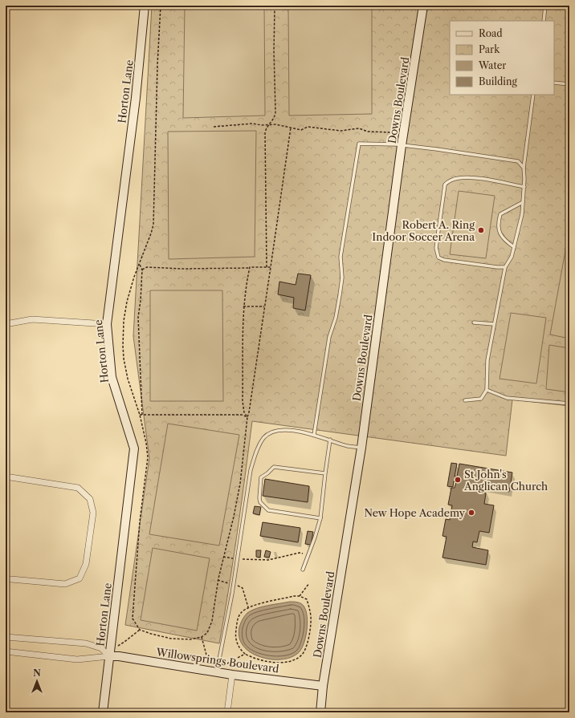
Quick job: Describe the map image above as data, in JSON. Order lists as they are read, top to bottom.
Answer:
{
  "streets": {
    "street": ["Horton Lane", "Downs Boulevard", "Willowsprings Boulevard"]
  },
  "crossings": [
    ["Horton Lane", "Willowsprings Boulevard"],
    ["Downs Boulevard", "Willowsprings Boulevard"]
  ],
  "places": ["Robert A. Ring Indoor Soccer Arena", "St John's Anglican Church", "New Hope Academy"],
  "legend": [
    "Road",
    "Park",
    "Water",
    "Building"
  ],
  "north": "top"
}
